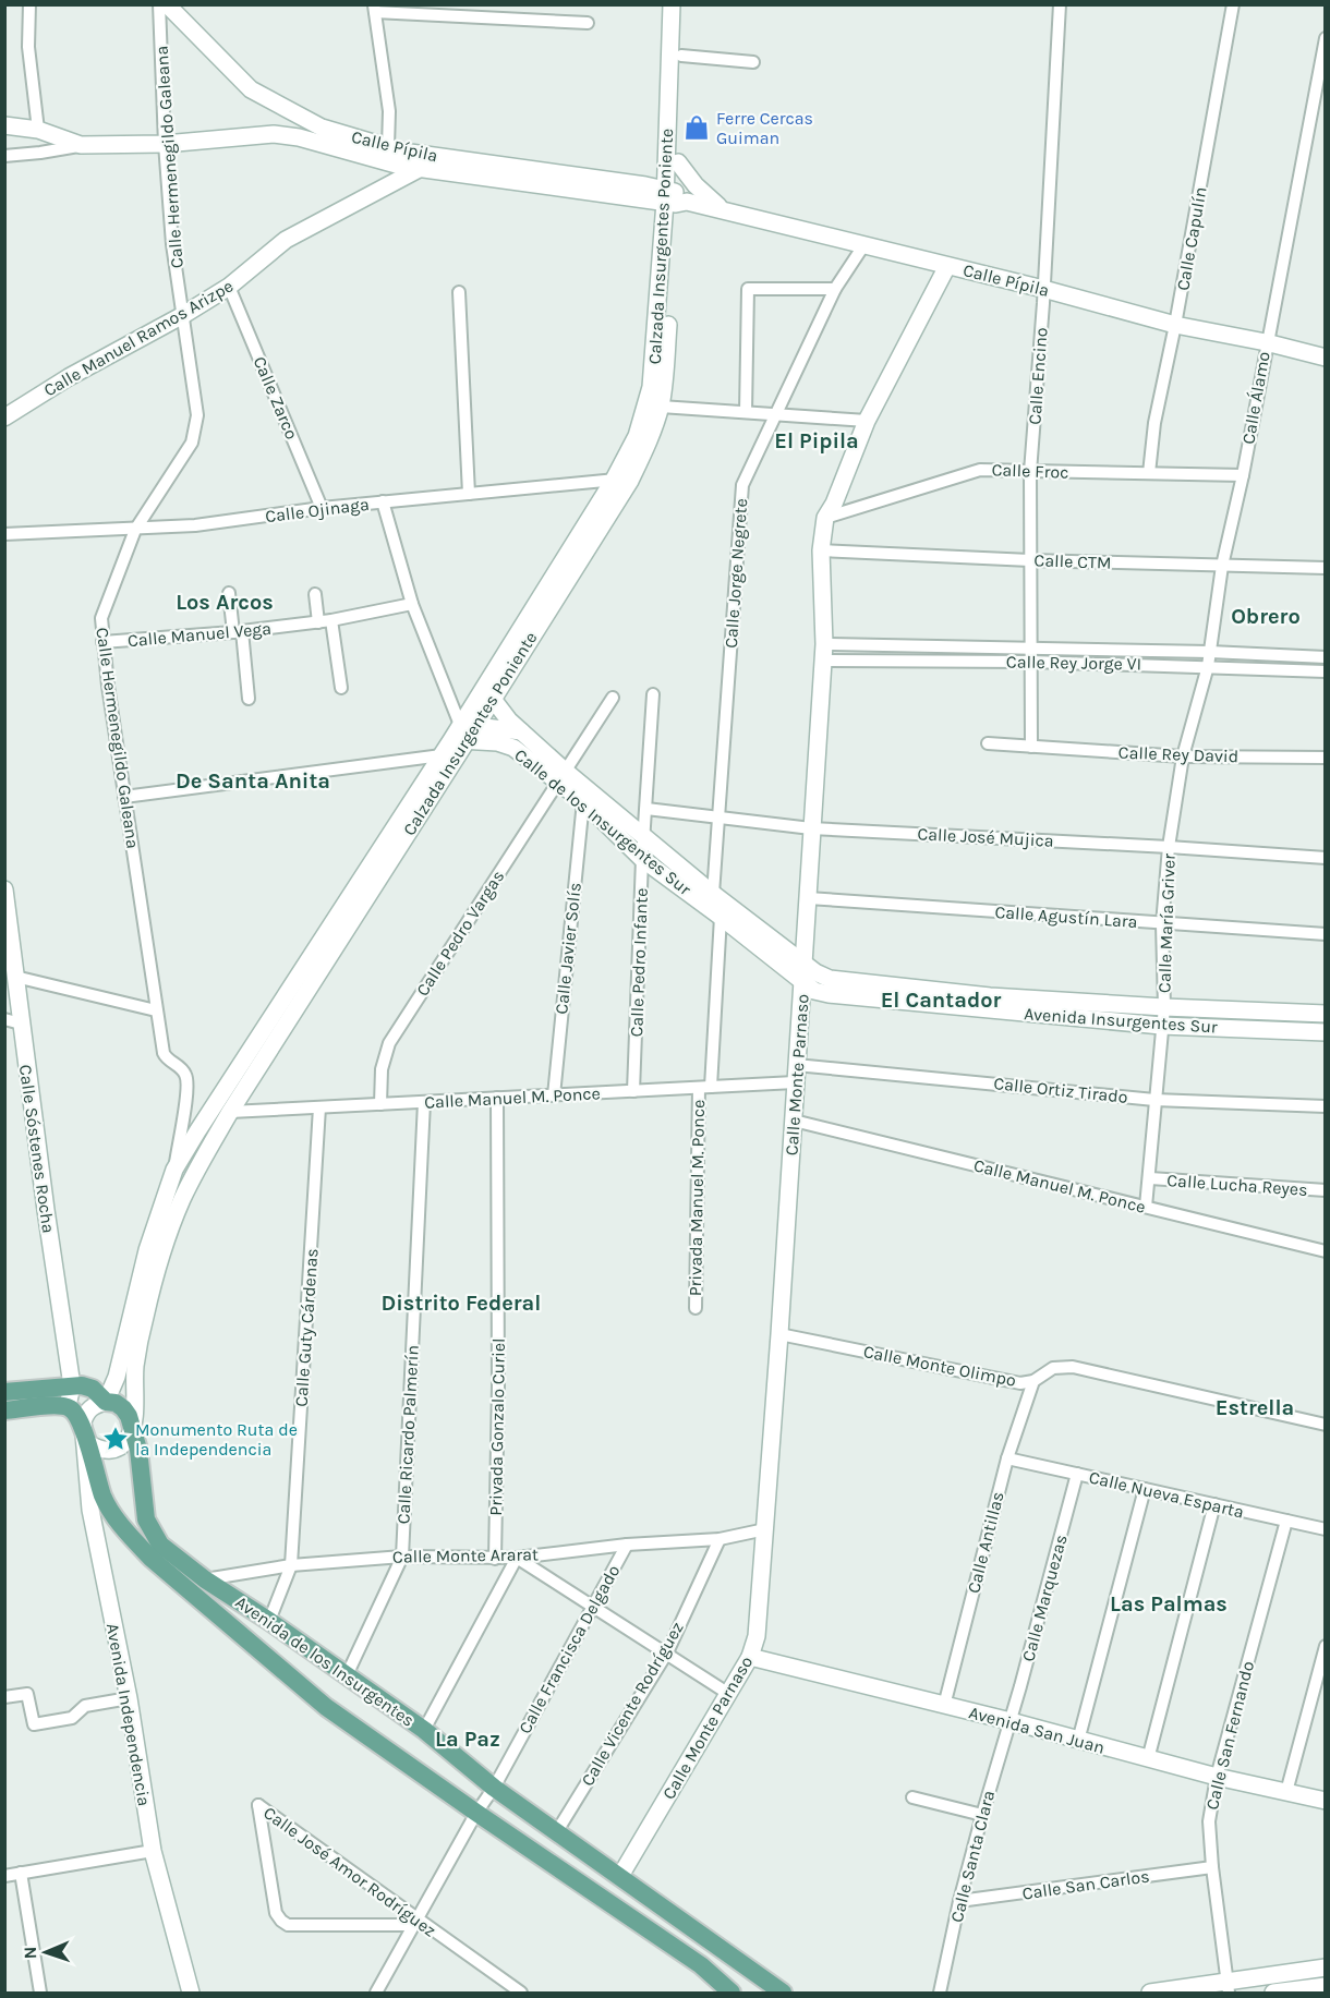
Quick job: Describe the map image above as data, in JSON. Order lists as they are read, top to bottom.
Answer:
{
  "streets": {
    "main road": ["Avenida de los Insurgentes"],
    "street": [
      "Calle Pípila",
      "Calle Hermenegildo Galeana",
      "Calle Capulín",
      "Calzada Insurgentes Poniente",
      "Calle Manuel Ramos Arizpe",
      "Calle Encino",
      "Calle Zarco",
      "Calle Álamo",
      "Calle Froc",
      "Calle Ojinaga",
      "Calle CTM",
      "Calle Jorge Negrete",
      "Calle Manuel Vega",
      "Calle Rey Jorge VI",
      "Calle Rey David",
      "Calle de los Insurgentes Sur",
      "Calle José Mujica",
      "Calle Agustín Lara",
      "Calle María Griver",
      "Calle Pedro Vargas",
      "Calle Javier Solís",
      "Calle Pedro Infante",
      "Avenida Insurgentes Sur",
      "Calle Monte Parnaso",
      "Calle Ortiz Tirado",
      "Calle Manuel M. Ponce",
      "Calle Sóstenes Rocha",
      "Calle Lucha Reyes",
      "Privada Manuel M. Ponce",
      "Calle Guty Cárdenas",
      "Calle Monte Olimpo",
      "Privada Gonzalo Curiel",
      "Calle Ricardo Palmerín",
      "Calle Nueva Esparta",
      "Calle Antillas",
      "Calle Monte Ararat",
      "Calle Marquezas",
      "Calle Francisca Delgado",
      "Calle Vicente Rodríguez",
      "Avenida Independencia",
      "Avenida San Juan",
      "Calle San Fernando",
      "Calle Santa Clara",
      "Calle José Amor Rodríguez",
      "Calle San Carlos"
    ]
  },
  "crossings": [
    ["Calle Pípila", "Calle Hermenegildo Galeana"],
    ["Calle Pípila", "Calle Capulín"],
    ["Calle Pípila", "Calzada Insurgentes Poniente"],
    ["Calle Pípila", "Calle Manuel Ramos Arizpe"],
    ["Calle Pípila", "Calle Encino"],
    ["Calle Pípila", "Calle Álamo"],
    ["Calle Pípila", "Calle Jorge Negrete"],
    ["Calle Pípila", "Calle Monte Parnaso"],
    ["Calle Hermenegildo Galeana", "Calzada Insurgentes Poniente"],
    ["Calle Hermenegildo Galeana", "Calle Manuel Ramos Arizpe"],
    ["Calle Hermenegildo Galeana", "Calle Ojinaga"],
    ["Calle Hermenegildo Galeana", "Calle Manuel Vega"],
    ["Calle Capulín", "Calle Froc"],
    ["Calzada Insurgentes Poniente", "Calle Ojinaga"],
    ["Calzada Insurgentes Poniente", "Calle de los Insurgentes Sur"],
    ["Calzada Insurgentes Poniente", "Calle Manuel M. Ponce"],
    ["Calzada Insurgentes Poniente", "Avenida de los Insurgentes"],
    ["Calzada Insurgentes Poniente", "Avenida Independencia"],
    ["Calle Manuel Ramos Arizpe", "Calle Zarco"],
    ["Calle Encino", "Calle Froc"],
    ["Calle Encino", "Calle CTM"],
    ["Calle Encino", "Calle Rey Jorge VI"],
    ["Calle Encino", "Calle Rey David"],
    ["Calle Zarco", "Calle Ojinaga"],
    ["Calle Álamo", "Calle Froc"],
    ["Calle Álamo", "Calle CTM"],
    ["Calle Álamo", "Calle Rey Jorge VI"],
    ["Calle Álamo", "Calle Rey David"],
    ["Calle Álamo", "Calle María Griver"],
    ["Calle Froc", "Calle Monte Parnaso"],
    ["Calle CTM", "Calle Monte Parnaso"],
    ["Calle Jorge Negrete", "Calle de los Insurgentes Sur"],
    ["Calle Jorge Negrete", "Calle José Mujica"],
    ["Calle Rey Jorge VI", "Calle Monte Parnaso"],
    ["Calle Rey David", "Calle María Griver"],
    ["Calle de los Insurgentes Sur", "Calle María Griver"],
    ["Calle de los Insurgentes Sur", "Calle Pedro Vargas"],
    ["Calle de los Insurgentes Sur", "Calle Javier Solís"],
    ["Calle de los Insurgentes Sur", "Calle Pedro Infante"],
    ["Calle de los Insurgentes Sur", "Avenida Insurgentes Sur"],
    ["Calle de los Insurgentes Sur", "Calle Monte Parnaso"],
    ["Calle José Mujica", "Calle María Griver"],
    ["Calle José Mujica", "Calle Pedro Infante"],
    ["Calle José Mujica", "Calle Monte Parnaso"],
    ["Calle Agustín Lara", "Calle María Griver"],
    ["Calle Agustín Lara", "Calle Monte Parnaso"],
    ["Calle María Griver", "Avenida Insurgentes Sur"],
    ["Calle María Griver", "Calle Ortiz Tirado"],
    ["Calle María Griver", "Calle Manuel M. Ponce"],
    ["Calle María Griver", "Calle Lucha Reyes"],
    ["Calle Pedro Vargas", "Calle Manuel M. Ponce"],
    ["Calle Javier Solís", "Calle Manuel M. Ponce"],
    ["Calle Pedro Infante", "Calle Manuel M. Ponce"],
    ["Avenida Insurgentes Sur", "Calle Monte Parnaso"],
    ["Calle Monte Parnaso", "Calle Ortiz Tirado"],
    ["Calle Monte Parnaso", "Calle Manuel M. Ponce"],
    ["Calle Monte Parnaso", "Calle Monte Olimpo"],
    ["Calle Monte Parnaso", "Calle Monte Ararat"],
    ["Calle Monte Parnaso", "Avenida de los Insurgentes"],
    ["Calle Monte Parnaso", "Avenida San Juan"],
    ["Calle Manuel M. Ponce", "Privada Manuel M. Ponce"],
    ["Calle Manuel M. Ponce", "Calle Guty Cárdenas"],
    ["Calle Manuel M. Ponce", "Privada Gonzalo Curiel"],
    ["Calle Manuel M. Ponce", "Calle Ricardo Palmerín"],
    ["Calle Sóstenes Rocha", "Avenida de los Insurgentes"],
    ["Calle Guty Cárdenas", "Calle Monte Ararat"],
    ["Calle Guty Cárdenas", "Avenida de los Insurgentes"],
    ["Calle Monte Olimpo", "Calle Antillas"],
    ["Privada Gonzalo Curiel", "Calle Monte Ararat"],
    ["Calle Ricardo Palmerín", "Calle Monte Ararat"],
    ["Calle Ricardo Palmerín", "Avenida de los Insurgentes"],
    ["Calle Nueva Esparta", "Calle Antillas"],
    ["Calle Nueva Esparta", "Calle Marquezas"],
    ["Calle Nueva Esparta", "Calle San Fernando"],
    ["Calle Antillas", "Avenida San Juan"],
    ["Calle Monte Ararat", "Calle Francisca Delgado"],
    ["Calle Monte Ararat", "Avenida de los Insurgentes"],
    ["Calle Monte Ararat", "Calle Vicente Rodríguez"],
    ["Calle Marquezas", "Avenida San Juan"],
    ["Calle Marquezas", "Calle Santa Clara"],
    ["Calle Francisca Delgado", "Avenida de los Insurgentes"],
    ["Calle Francisca Delgado", "Calle José Amor Rodríguez"],
    ["Avenida de los Insurgentes", "Calle Vicente Rodríguez"],
    ["Avenida de los Insurgentes", "Avenida Independencia"],
    ["Avenida San Juan", "Calle San Fernando"],
    ["Avenida San Juan", "Calle Santa Clara"],
    ["Calle San Fernando", "Calle San Carlos"],
    ["Calle Santa Clara", "Calle San Carlos"]
  ],
  "districts": [
    "El Pipila",
    "Los Arcos",
    "Obrero",
    "De Santa Anita",
    "El Cantador",
    "Distrito Federal",
    "Estrella",
    "Las Palmas",
    "La Paz"
  ],
  "places": {
    "shop": ["Ferre Cercas Guiman"],
    "place": ["Monumento Ruta de la Independencia"]
  },
  "north": "left"
}
